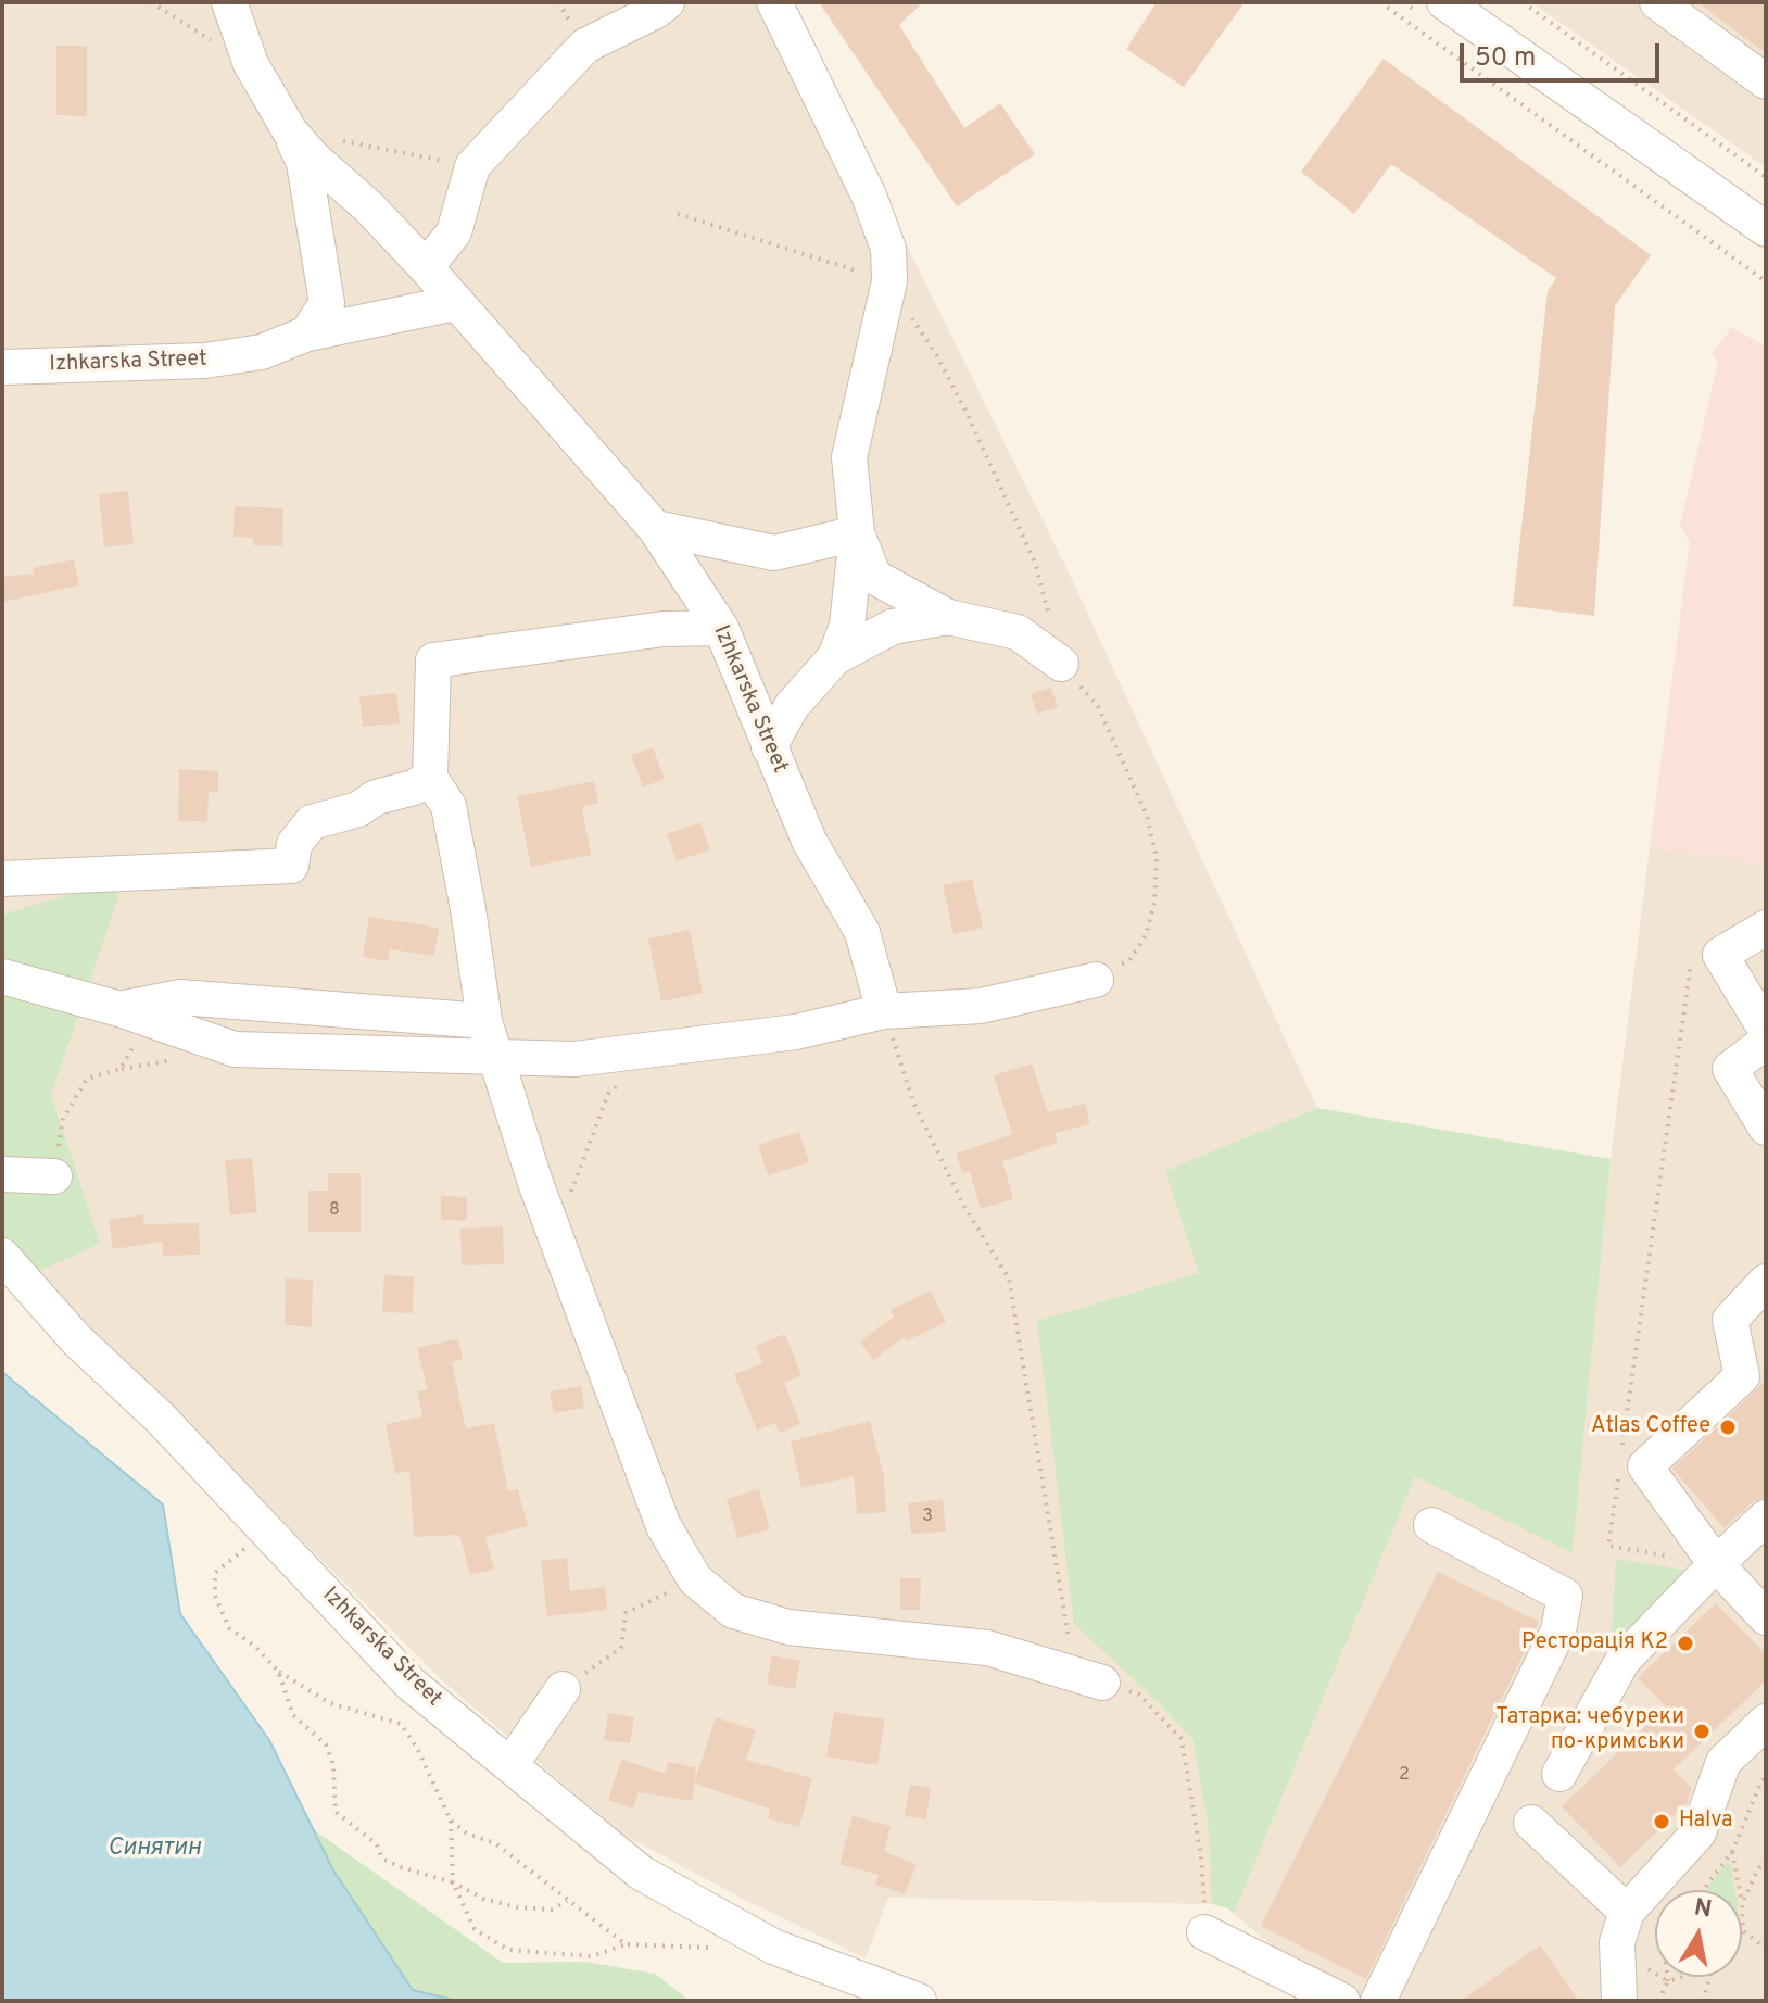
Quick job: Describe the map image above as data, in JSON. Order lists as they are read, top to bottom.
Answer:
{
  "streets": {
    "street": ["Izhkarska Street"]
  },
  "water": ["Синятин"],
  "places": [
    "Atlas Coffee",
    "Ресторація K2",
    "Татарка: чебуреки по-кримськи",
    "Halva"
  ],
  "house_numbers": ["8", "3", "2"],
  "scale_bar": "50 m",
  "north": "top"
}
